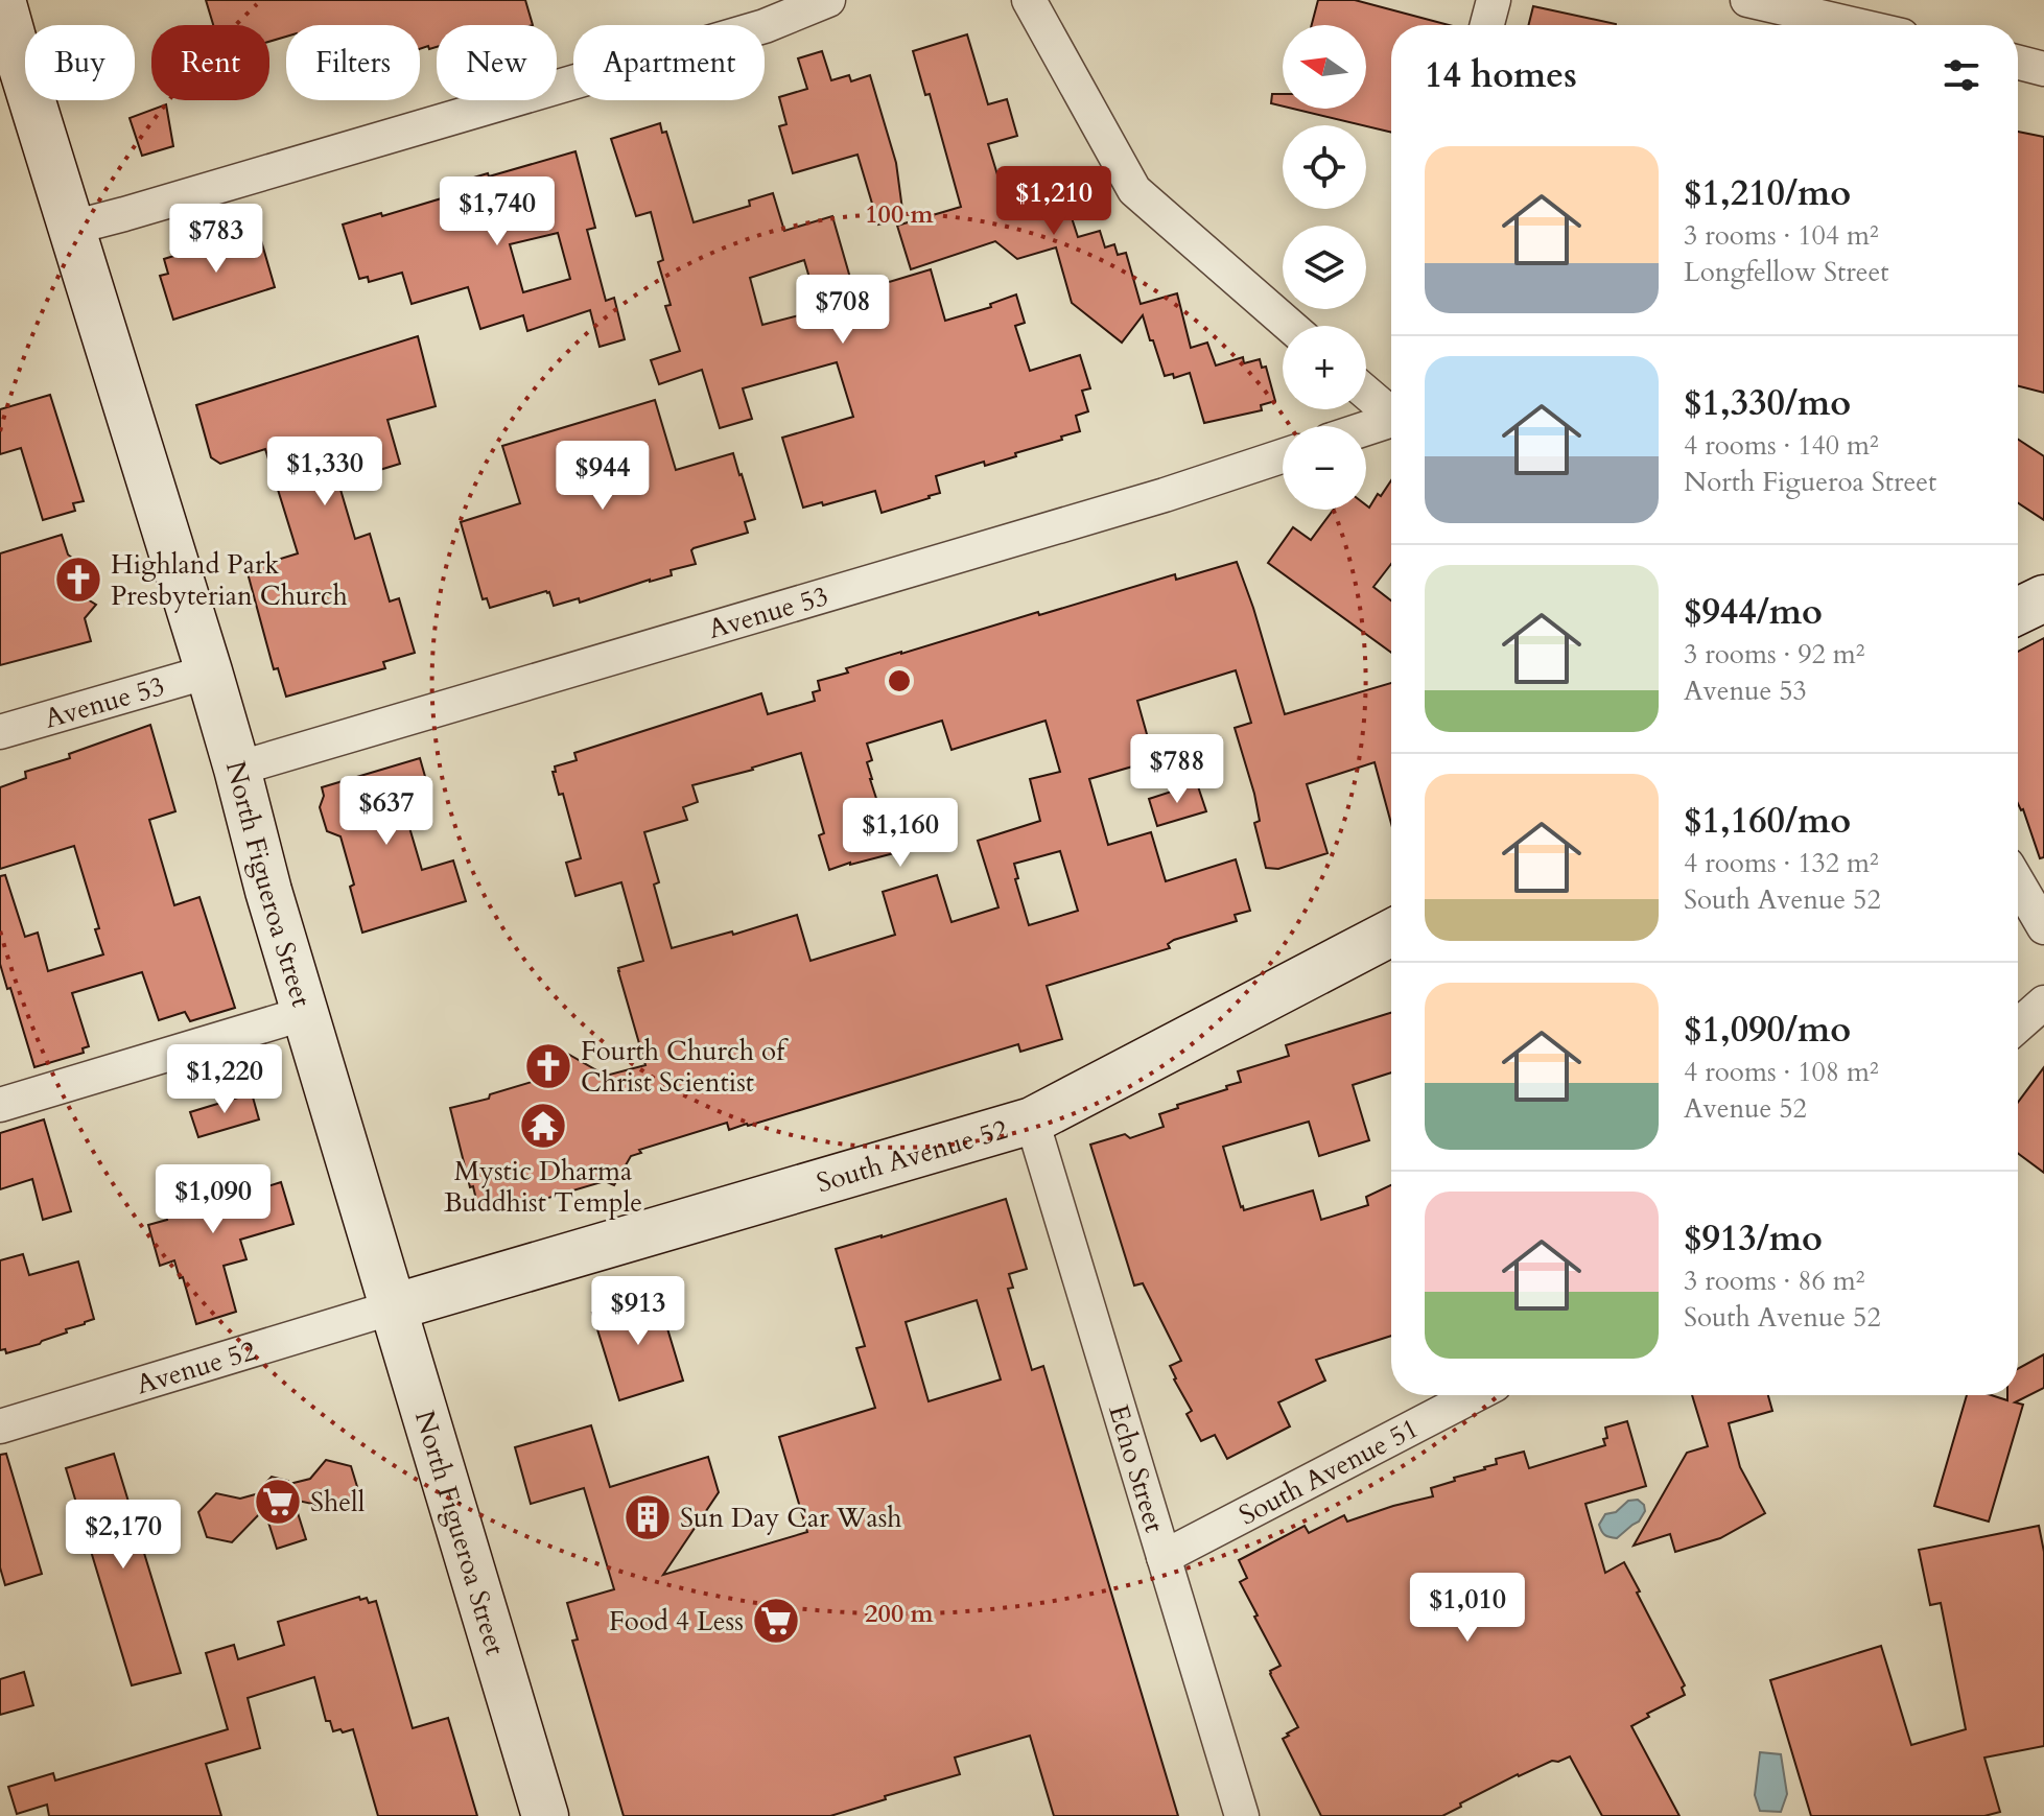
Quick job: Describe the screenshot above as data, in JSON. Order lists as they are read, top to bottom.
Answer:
{
  "streets": {
    "main road": ["North Figueroa Street", "South Avenue 52"],
    "street": [
      "Avenue 53",
      "Avenue 52",
      "Echo Street",
      "South Avenue 51"
    ]
  },
  "crossings": [
    ["Avenue 53", "North Figueroa Street"],
    ["North Figueroa Street", "South Avenue 52"],
    ["North Figueroa Street", "Avenue 52"],
    ["South Avenue 52", "Avenue 52"],
    ["South Avenue 52", "Echo Street"],
    ["Echo Street", "South Avenue 51"]
  ],
  "places": {
    "church": ["Highland Park Presbyterian Church", "Fourth Church of Christ Scientist"],
    "temple": ["Mystic Dharma Buddhist Temple"],
    "supermarket": ["Shell", "Food 4 Less"],
    "building": ["Sun Day Car Wash"]
  },
  "north": "left",
  "page": {
    "map_buttons": ["+", "−"],
    "chip": [
      "Buy",
      "Rent",
      "Filters",
      "New",
      "Apartment"
    ],
    "heading": "14 homes",
    "list": [
      {
        "name": "$1,210/mo",
        "note": "3 rooms · 104 m² · Longfellow Street"
      },
      {
        "name": "$1,330/mo",
        "note": "4 rooms · 140 m² · North Figueroa Street"
      },
      {
        "name": "$944/mo",
        "note": "3 rooms · 92 m² · Avenue 53"
      },
      {
        "name": "$1,160/mo",
        "note": "4 rooms · 132 m² · South Avenue 52"
      },
      {
        "name": "$1,090/mo",
        "note": "4 rooms · 108 m² · Avenue 52"
      },
      {
        "name": "$913/mo",
        "note": "3 rooms · 86 m² · South Avenue 52"
      }
    ],
    "price": [
      "$1,210",
      "$1,740",
      "$783",
      "$708",
      "$1,330",
      "$944",
      "$788",
      "$637",
      "$1,160",
      "$1,220",
      "$1,090",
      "$913",
      "$2,170",
      "$1,010"
    ]
  },
  "rings": ["100 m", "200 m"]
}
